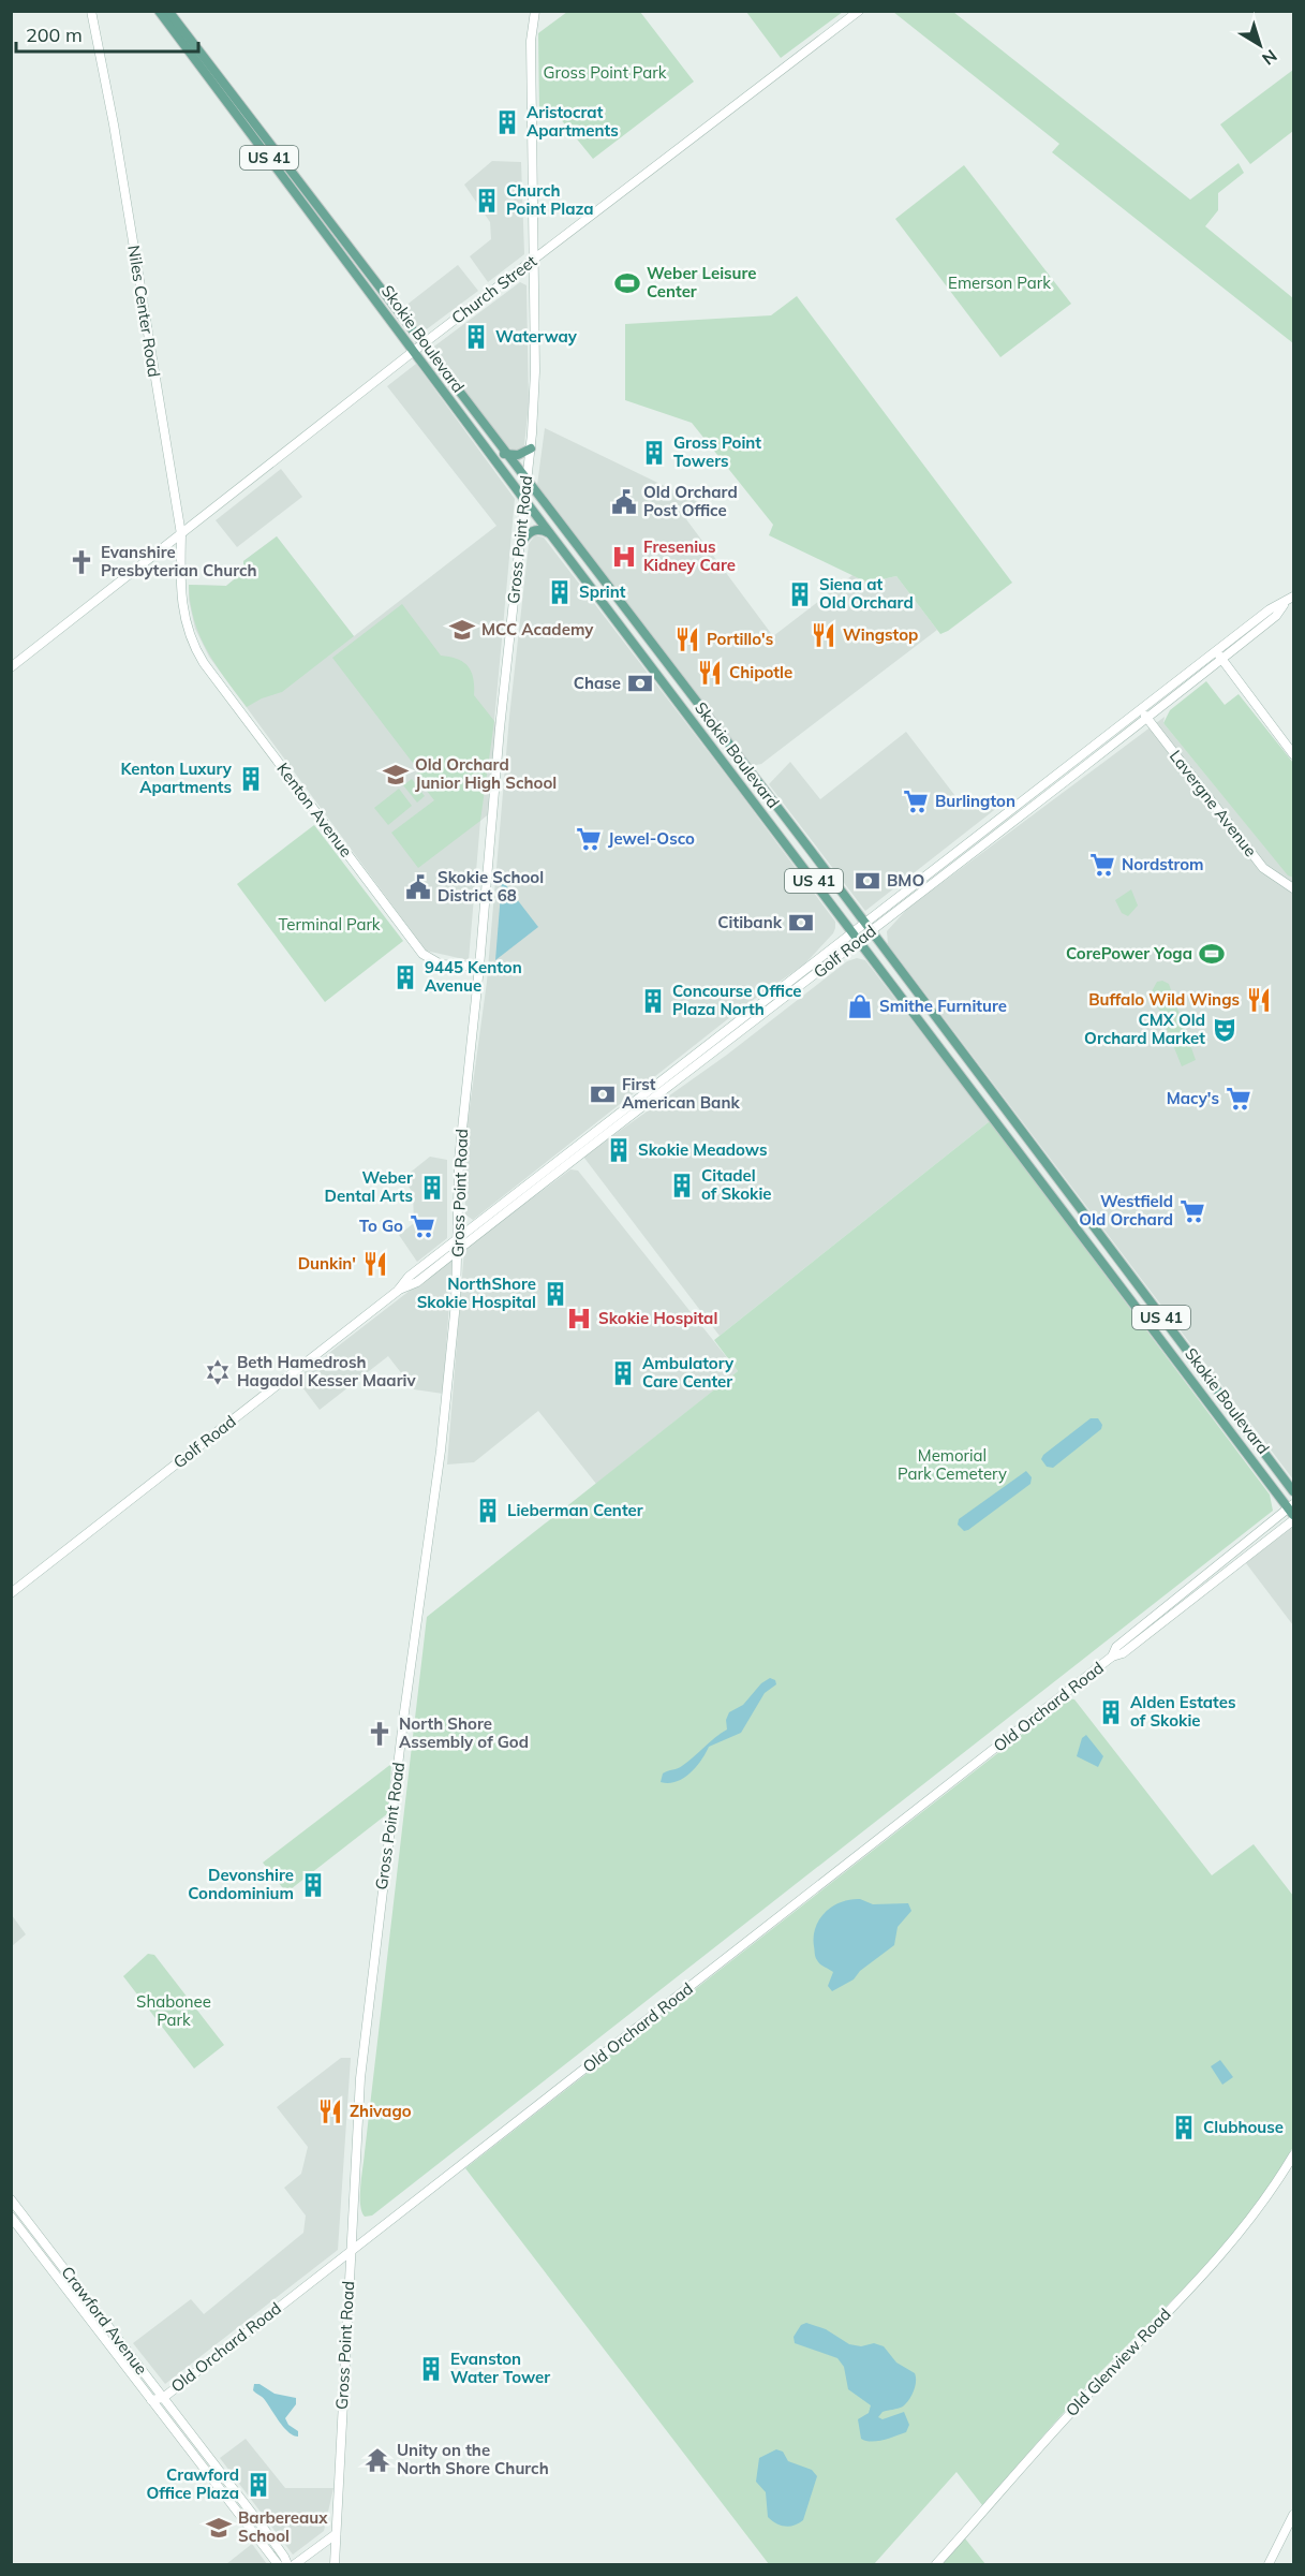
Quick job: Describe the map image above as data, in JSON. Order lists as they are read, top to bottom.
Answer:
{
  "streets": {
    "main road": [
      "US 41",
      "Church Street",
      "Niles Center Road",
      "Skokie Boulevard",
      "Gross Point Road",
      "Lavergne Avenue",
      "Kenton Avenue",
      "Golf Road",
      "Old Orchard Road",
      "Crawford Avenue",
      "Old Glenview Road"
    ]
  },
  "crossings": [
    ["Church Street", "Niles Center Road"],
    ["Church Street", "Skokie Boulevard"],
    ["Church Street", "Gross Point Road"],
    ["Niles Center Road", "Kenton Avenue"],
    ["Skokie Boulevard", "Gross Point Road"],
    ["Skokie Boulevard", "Golf Road"],
    ["Skokie Boulevard", "Old Orchard Road"],
    ["Gross Point Road", "Kenton Avenue"],
    ["Gross Point Road", "Golf Road"],
    ["Gross Point Road", "Old Orchard Road"],
    ["Lavergne Avenue", "Golf Road"],
    ["Old Orchard Road", "Crawford Avenue"]
  ],
  "parks": [
    "Gross Point Park",
    "Emerson Park",
    "Terminal Park",
    "Memorial Park Cemetery",
    "Shabonee Park"
  ],
  "places": {
    "building": [
      "Aristocrat Apartments",
      "Church Point Plaza",
      "Waterway",
      "Gross Point Towers",
      "Sprint",
      "Siena at Old Orchard",
      "Kenton Luxury Apartments",
      "9445 Kenton Avenue",
      "Concourse Office Plaza North",
      "Skokie Meadows",
      "Citadel of Skokie",
      "Weber Dental Arts",
      "NorthShore Skokie Hospital",
      "Ambulatory Care Center",
      "Lieberman Center",
      "Alden Estates of Skokie",
      "Devonshire Condominium",
      "Clubhouse",
      "Evanston Water Tower",
      "Crawford Office Plaza"
    ],
    "sports": ["Weber Leisure Center", "CorePower Yoga"],
    "public building": ["Old Orchard Post Office", "Skokie School District 68"],
    "hospital": ["Fresenius Kidney Care", "Skokie Hospital"],
    "church": ["Evanshire Presbyterian Church", "North Shore Assembly of God"],
    "school or university": ["MCC Academy", "Old Orchard Junior High School", "Barbereaux School"],
    "restaurant": [
      "Wingstop",
      "Portillo's",
      "Chipotle",
      "Buffalo Wild Wings",
      "Dunkin'",
      "Zhivago"
    ],
    "bank": [
      "Chase",
      "BMO",
      "Citibank",
      "First American Bank"
    ],
    "supermarket": [
      "Burlington",
      "Jewel-Osco",
      "Nordstrom",
      "Macy's",
      "Westfield Old Orchard",
      "To Go"
    ],
    "shop": ["Smithe Furniture"],
    "theatre": ["CMX Old Orchard Market"],
    "synagogue": ["Beth Hamedrosh Hagadol Kesser Maariv"],
    "temple": ["Unity on the North Shore Church"]
  },
  "scale_bar": "200 m",
  "north": "bottom right"
}
